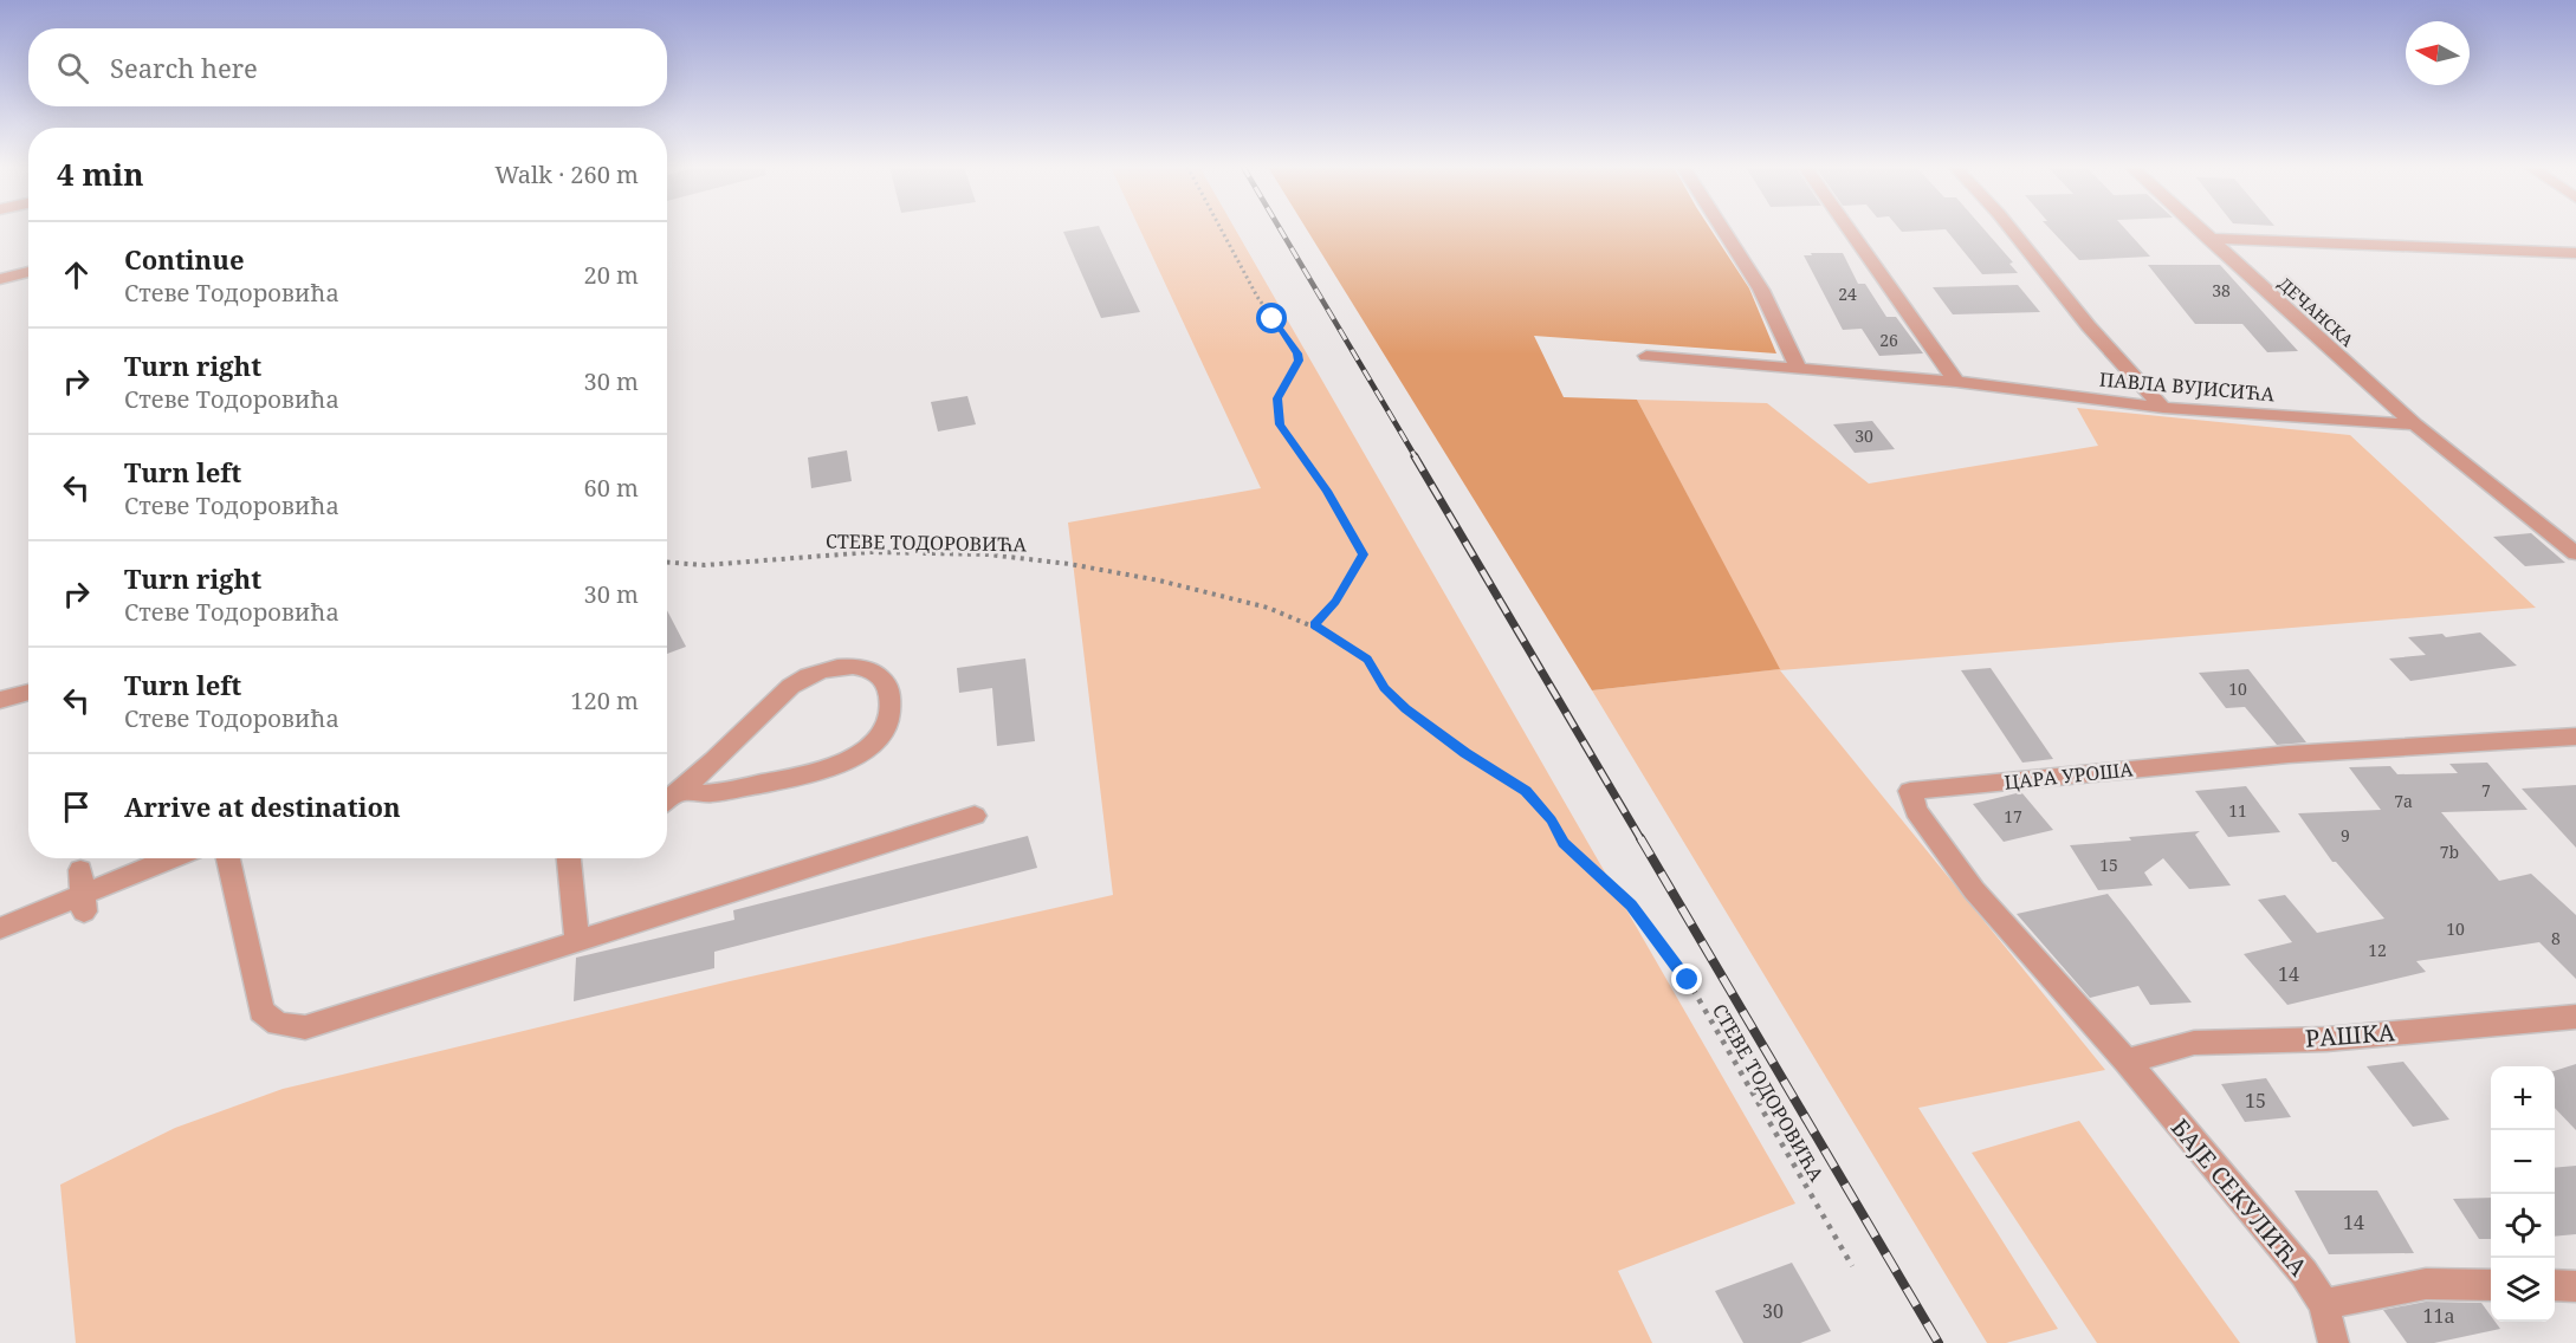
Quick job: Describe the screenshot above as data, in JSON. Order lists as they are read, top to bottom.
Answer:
{
  "streets": {
    "street": [
      "ДЕЧАНСКА",
      "ПАВЛА ВУЈИСИЋА",
      "ЦАРА УРОША",
      "РАШКА",
      "БАЈЕ СЕКУЛИЋА"
    ],
    "path": ["СТЕВЕ ТОДОРОВИЋА"]
  },
  "crossings": [
    ["ДЕЧАНСКА", "ПАВЛА ВУЈИСИЋА"],
    ["ЦАРА УРОША", "РАШКА"],
    ["ЦАРА УРОША", "БАЈЕ СЕКУЛИЋА"],
    ["РАШКА", "БАЈЕ СЕКУЛИЋА"]
  ],
  "house_numbers": [
    "38",
    "24",
    "26",
    "30",
    "10",
    "7",
    "7a",
    "11",
    "17",
    "9",
    "7b",
    "15",
    "10",
    "8",
    "12",
    "14",
    "15",
    "14",
    "30",
    "11a"
  ],
  "north": "left",
  "page": {
    "search": "Search here",
    "heading": ["4 min", "Walk · 260 m"],
    "list": [
      ["Continue", "Стеве Тодоровића", "20 m"],
      ["Turn right", "Стеве Тодоровића", "30 m"],
      ["Turn left", "Стеве Тодоровића", "60 m"],
      ["Turn right", "Стеве Тодоровића", "30 m"],
      ["Turn left", "Стеве Тодоровића", "120 m"],
      "Arrive at destination"
    ],
    "map_buttons": ["+", "−"]
  }
}
